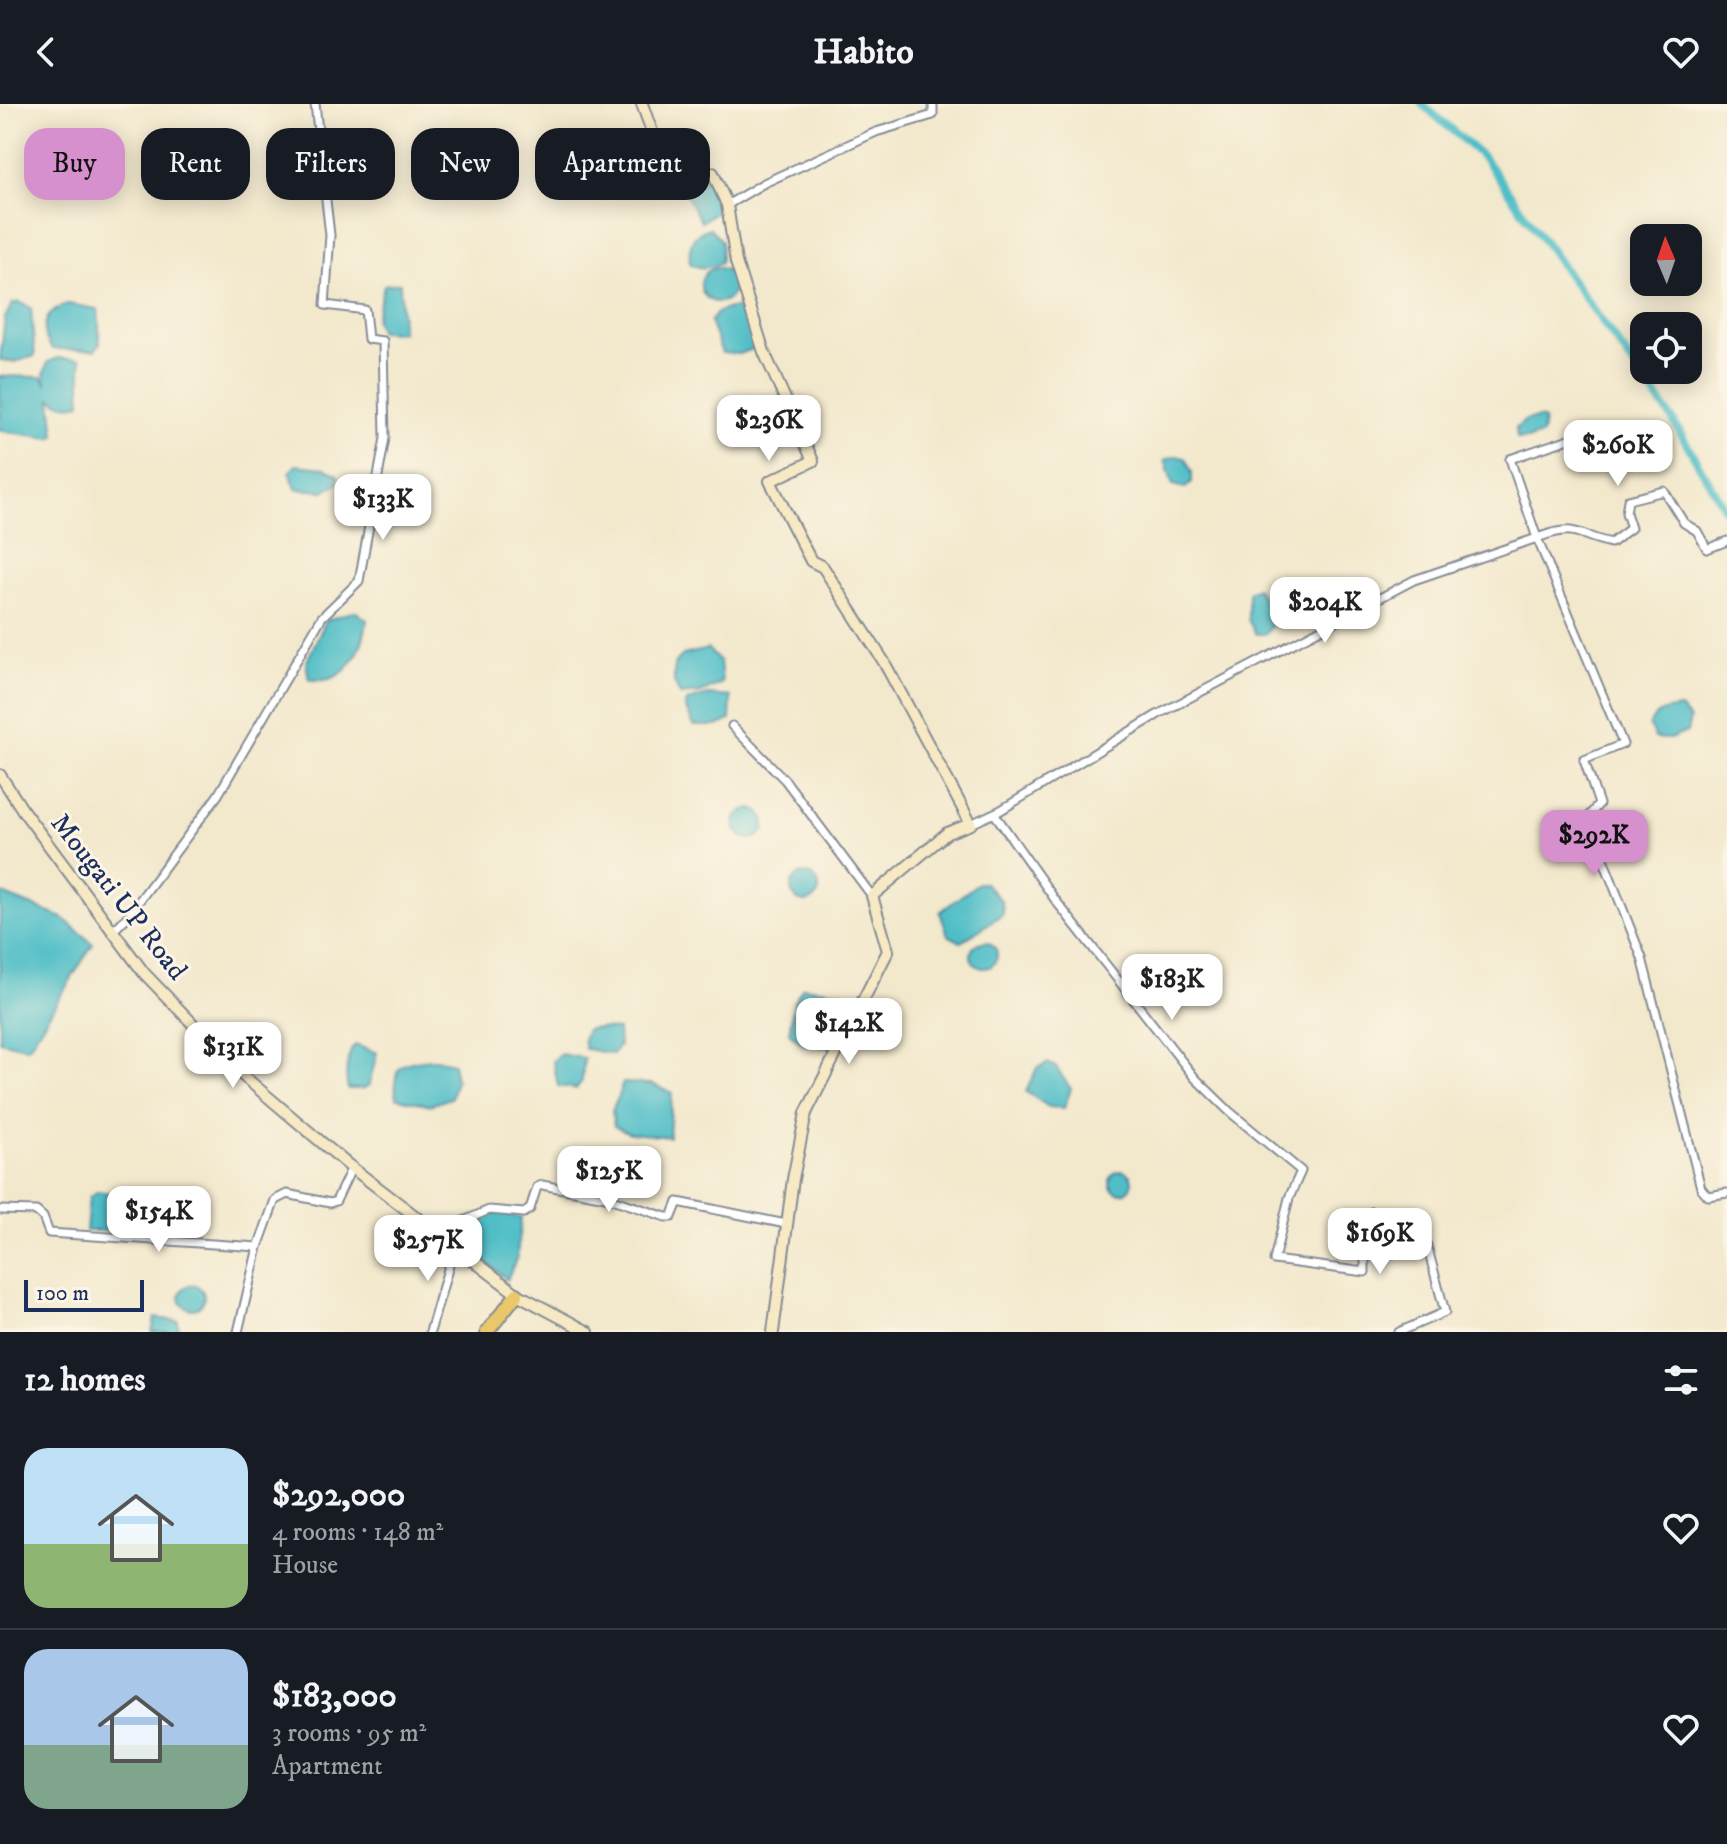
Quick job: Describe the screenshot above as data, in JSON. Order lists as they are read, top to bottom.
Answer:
{
  "streets": {
    "street": ["Mougati UP Road"]
  },
  "scale_bar": "100 m",
  "north": "top",
  "page": {
    "header": "Habito",
    "chip": [
      "Buy",
      "Rent",
      "Filters",
      "New",
      "Apartment"
    ],
    "price": [
      "$236K",
      "$260K",
      "$133K",
      "$204K",
      "$292K",
      "$183K",
      "$142K",
      "$131K",
      "$125K",
      "$154K",
      "$169K",
      "$257K"
    ],
    "scale": "100 m",
    "heading": "12 homes",
    "list": [
      {
        "name": "$292,000",
        "note": "4 rooms · 148 m² · House"
      },
      {
        "name": "$183,000",
        "note": "3 rooms · 95 m² · Apartment"
      }
    ]
  }
}
